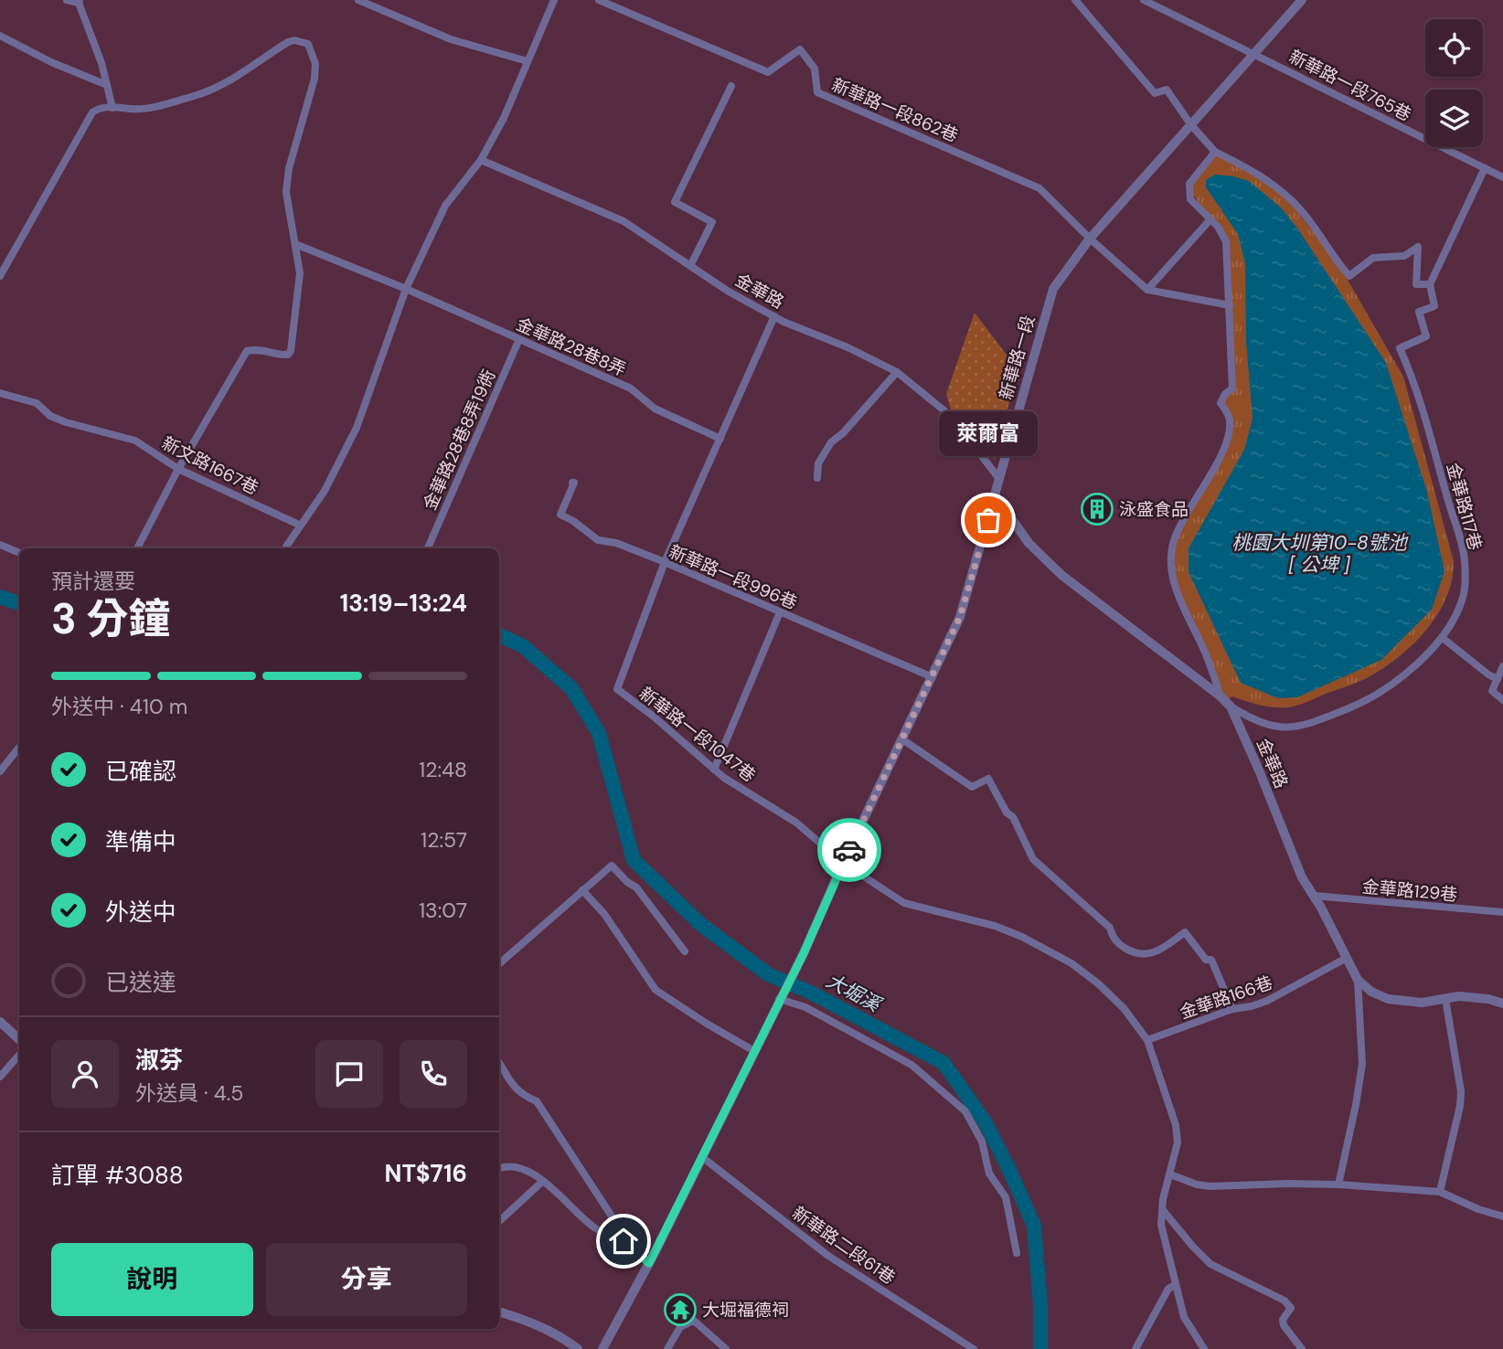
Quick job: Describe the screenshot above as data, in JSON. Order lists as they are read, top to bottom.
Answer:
{
  "streets": {
    "street": [
      "新華路一段765巷",
      "新華路一段862巷",
      "金華路",
      "金華路28巷8弄",
      "新華路一段",
      "金華路28巷8弄19衖",
      "新文路1667巷",
      "金華路117巷",
      "新華路一段996巷",
      "新華路一段1047巷",
      "金華路129巷",
      "金華路166巷",
      "新華路二段61巷"
    ]
  },
  "crossings": [
    ["新華路一段765巷", "新華路一段"],
    ["新華路一段862巷", "新華路一段"],
    ["金華路", "新華路一段"],
    ["金華路", "金華路117巷"],
    ["金華路", "金華路129巷"],
    ["金華路", "金華路166巷"],
    ["金華路28巷8弄", "金華路28巷8弄19衖"],
    ["新華路一段", "新華路一段996巷"],
    ["新華路一段", "新華路一段1047巷"],
    ["新華路一段", "新華路二段61巷"],
    ["新華路一段996巷", "新華路一段1047巷"],
    ["新華路一段1047巷", "金華路166巷"]
  ],
  "water": ["桃園大圳第10-8號池 [ 公埤 ]", "大堀溪"],
  "places": {
    "building": ["泳盛食品"],
    "other": ["萊爾富"],
    "temple": ["大堀福德祠"]
  },
  "page": {
    "bubble": "萊爾富",
    "heading": ["3 分鐘", "預計還要", "13:19–13:24"],
    "panel": [
      "淑芬",
      "外送員 · 4.5",
      "訂單 #3088",
      "NT$716"
    ],
    "bar": "外送中 · 410 m",
    "list": [
      ["已確認", "12:48"],
      ["準備中", "12:57"],
      ["外送中", "13:07"],
      "已送達"
    ],
    "buttons": ["說明", "分享"]
  }
}
